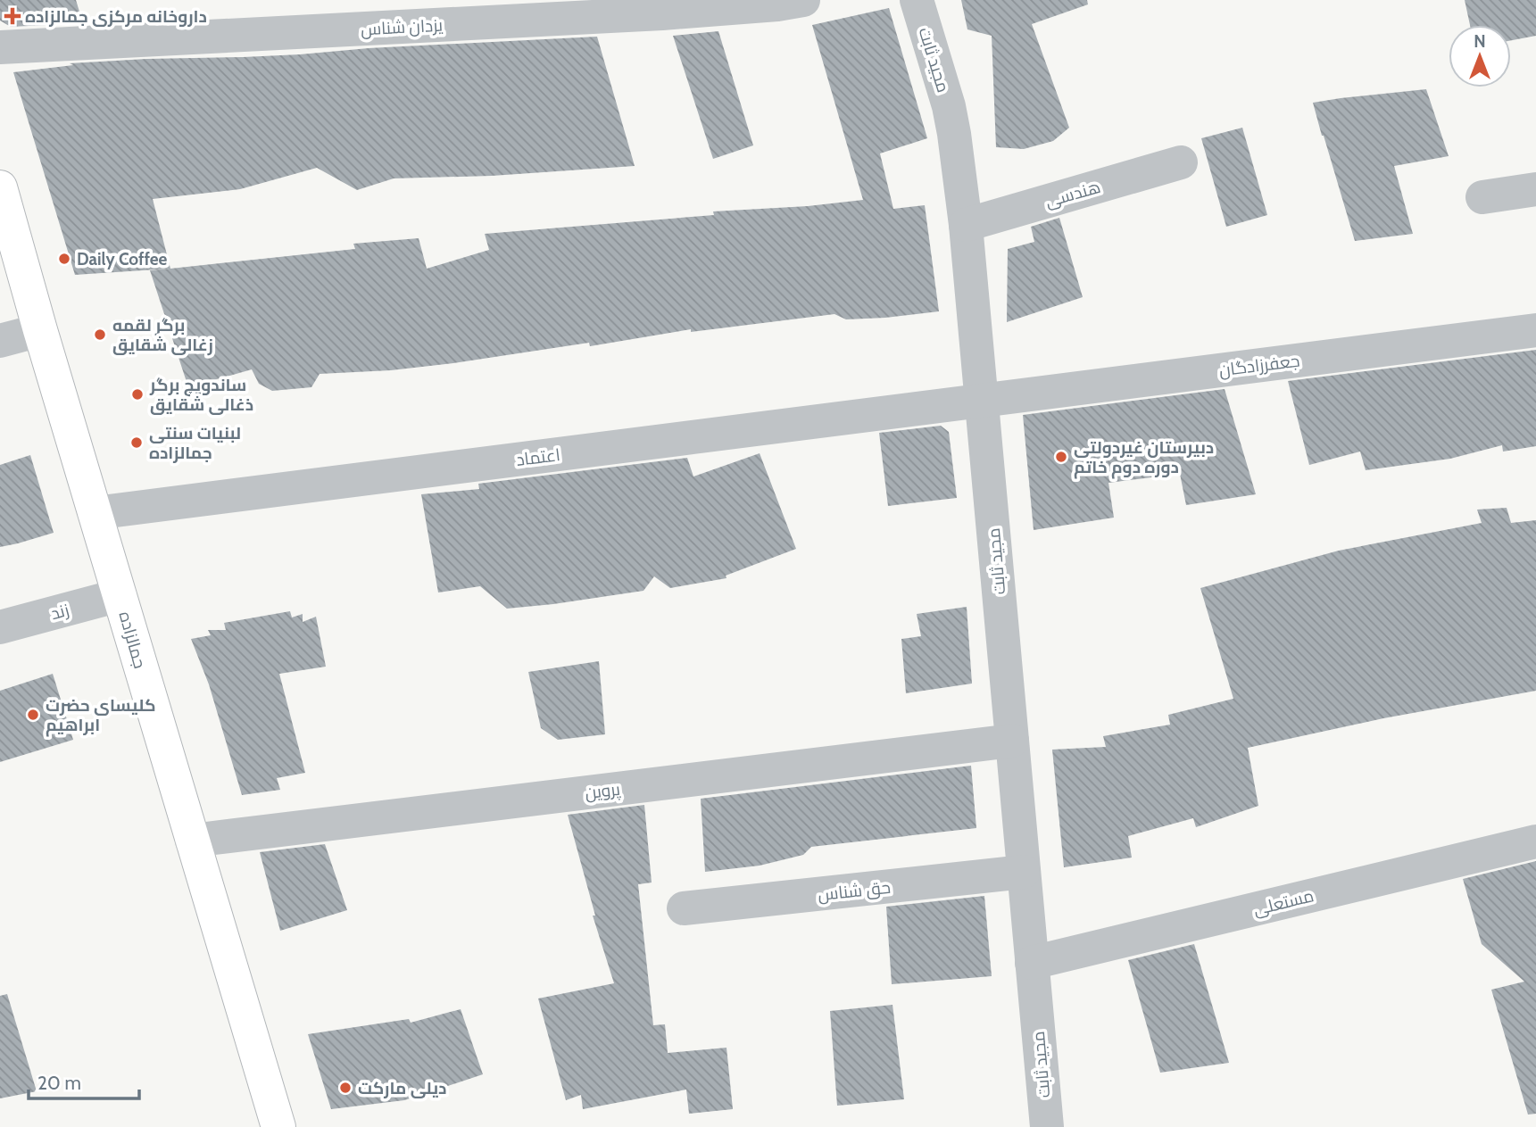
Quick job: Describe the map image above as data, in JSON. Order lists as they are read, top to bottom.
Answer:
{
  "streets": {
    "main road": ["جمالزاده"],
    "street": [
      "یزدان شناس",
      "مجید ثابت",
      "هندسی",
      "جعفرزادگان",
      "اعتماد",
      "زند",
      "پروین",
      "حق شناس",
      "مستعلی"
    ]
  },
  "crossings": [
    ["مجید ثابت", "هندسی"],
    ["مجید ثابت", "جعفرزادگان"],
    ["مجید ثابت", "اعتماد"],
    ["مجید ثابت", "پروین"],
    ["مجید ثابت", "حق شناس"],
    ["مجید ثابت", "مستعلی"],
    ["جعفرزادگان", "اعتماد"],
    ["اعتماد", "جمالزاده"],
    ["زند", "جمالزاده"],
    ["جمالزاده", "پروین"]
  ],
  "places": {
    "health": ["داروخانه مرکزی جمالزاده"],
    "other": [
      "Daily Coffee",
      "برگر لقمه زغالی شقایق",
      "ساندویچ برگر ذغالی شقایق",
      "لبنیات سنتی جمالزاده",
      "دبیرستان غیردولتی دوره دوم خاتم",
      "کلیسای حضرت ابراهیم",
      "دیلی مارکت"
    ]
  },
  "scale_bar": "20 m",
  "north": "top"
}
